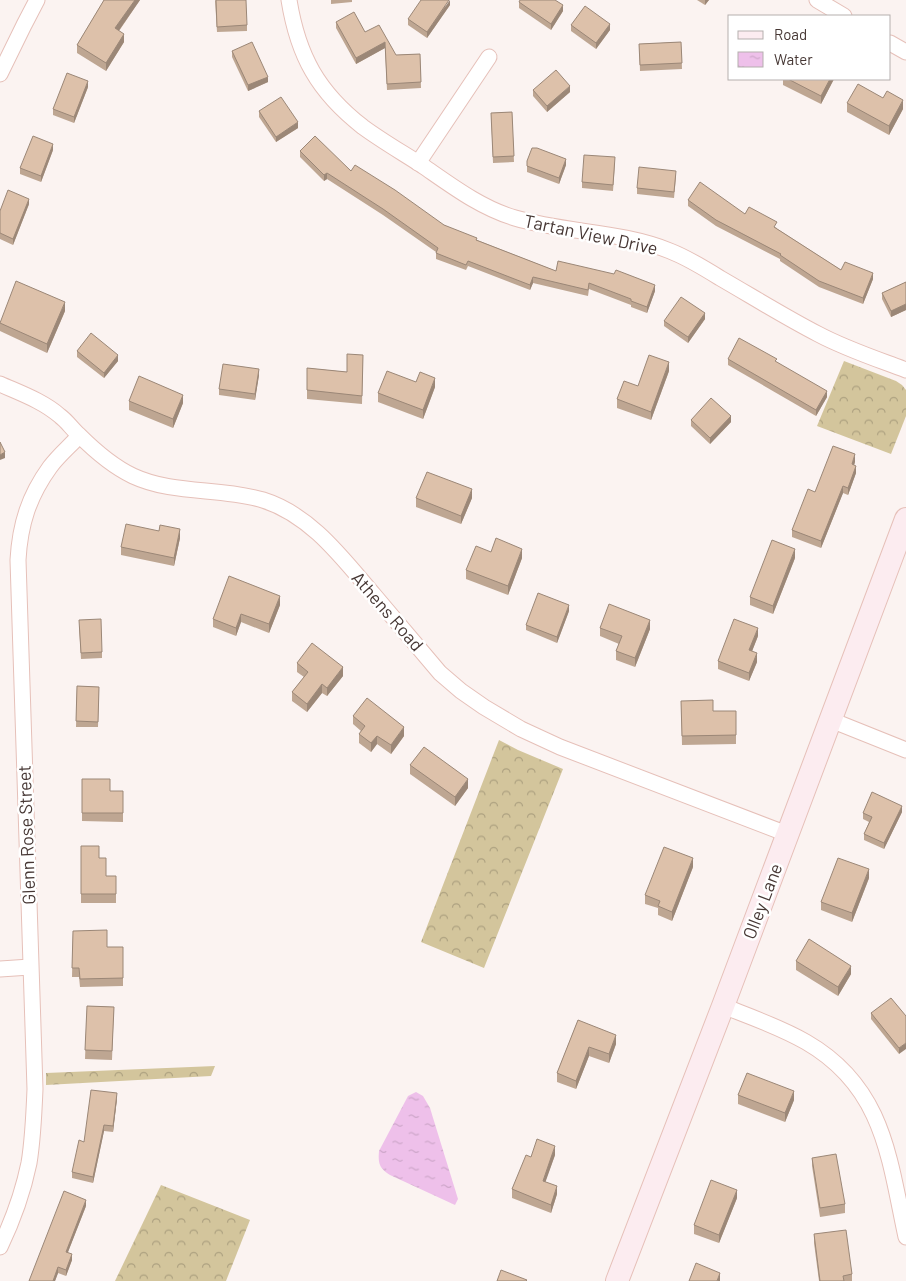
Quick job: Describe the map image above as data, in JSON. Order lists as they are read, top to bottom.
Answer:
{
  "streets": {
    "main road": ["Olley Lane"],
    "street": ["Tartan View Drive", "Athens Road", "Glenn Rose Street"]
  },
  "crossings": [
    ["Athens Road", "Glenn Rose Street"],
    ["Athens Road", "Olley Lane"]
  ],
  "legend": ["Road", "Water"]
}
